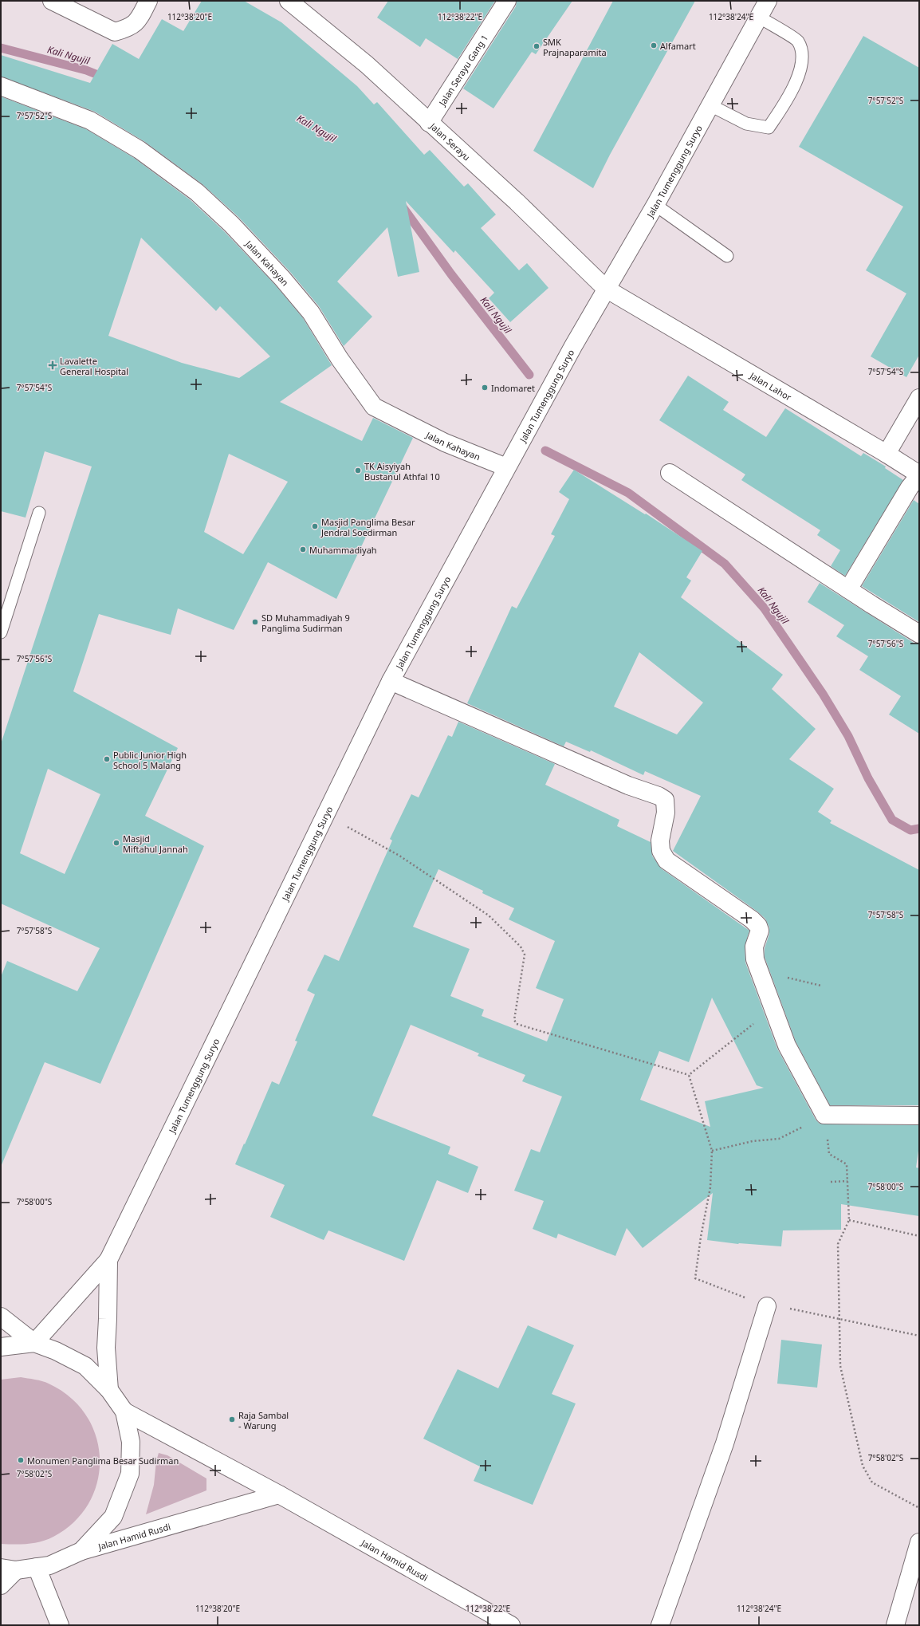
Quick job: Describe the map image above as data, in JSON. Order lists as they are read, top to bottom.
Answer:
{
  "streets": {
    "main road": [
      "Jalan Serayu Gang 1",
      "Jalan Serayu",
      "Jalan Tumenggung Suryo",
      "Jalan Kahayan",
      "Jalan Lahor",
      "Jalan Hamid Rusdi"
    ]
  },
  "crossings": [
    ["Jalan Serayu Gang 1", "Jalan Serayu"],
    ["Jalan Serayu", "Jalan Tumenggung Suryo"],
    ["Jalan Serayu", "Jalan Lahor"],
    ["Jalan Tumenggung Suryo", "Jalan Kahayan"],
    ["Jalan Tumenggung Suryo", "Jalan Lahor"]
  ],
  "water": ["Kali Ngujil"],
  "places": {
    "other": [
      "Alfamart",
      "SMK Prajnaparamita",
      "Indomaret",
      "TK Aisyiyah Bustanul Athfal 10",
      "Masjid Panglima Besar Jendral Soedirman",
      "Muhammadiyah",
      "SD Muhammadiyah 9 Panglima Sudirman",
      "Public Junior High School 5 Malang",
      "Masjid Miftahul Jannah",
      "Raja Sambal - Warung",
      "Monumen Panglima Besar Sudirman"
    ],
    "health": ["Lavalette General Hospital"]
  },
  "coordinates": [
    "112°38'20\"E",
    "112°38'22\"E",
    "112°38'24\"E",
    "7°57'52\"S",
    "7°57'54\"S",
    "7°57'56\"S",
    "7°57'58\"S",
    "7°58'00\"S",
    "7°58'02\"S"
  ]
}
